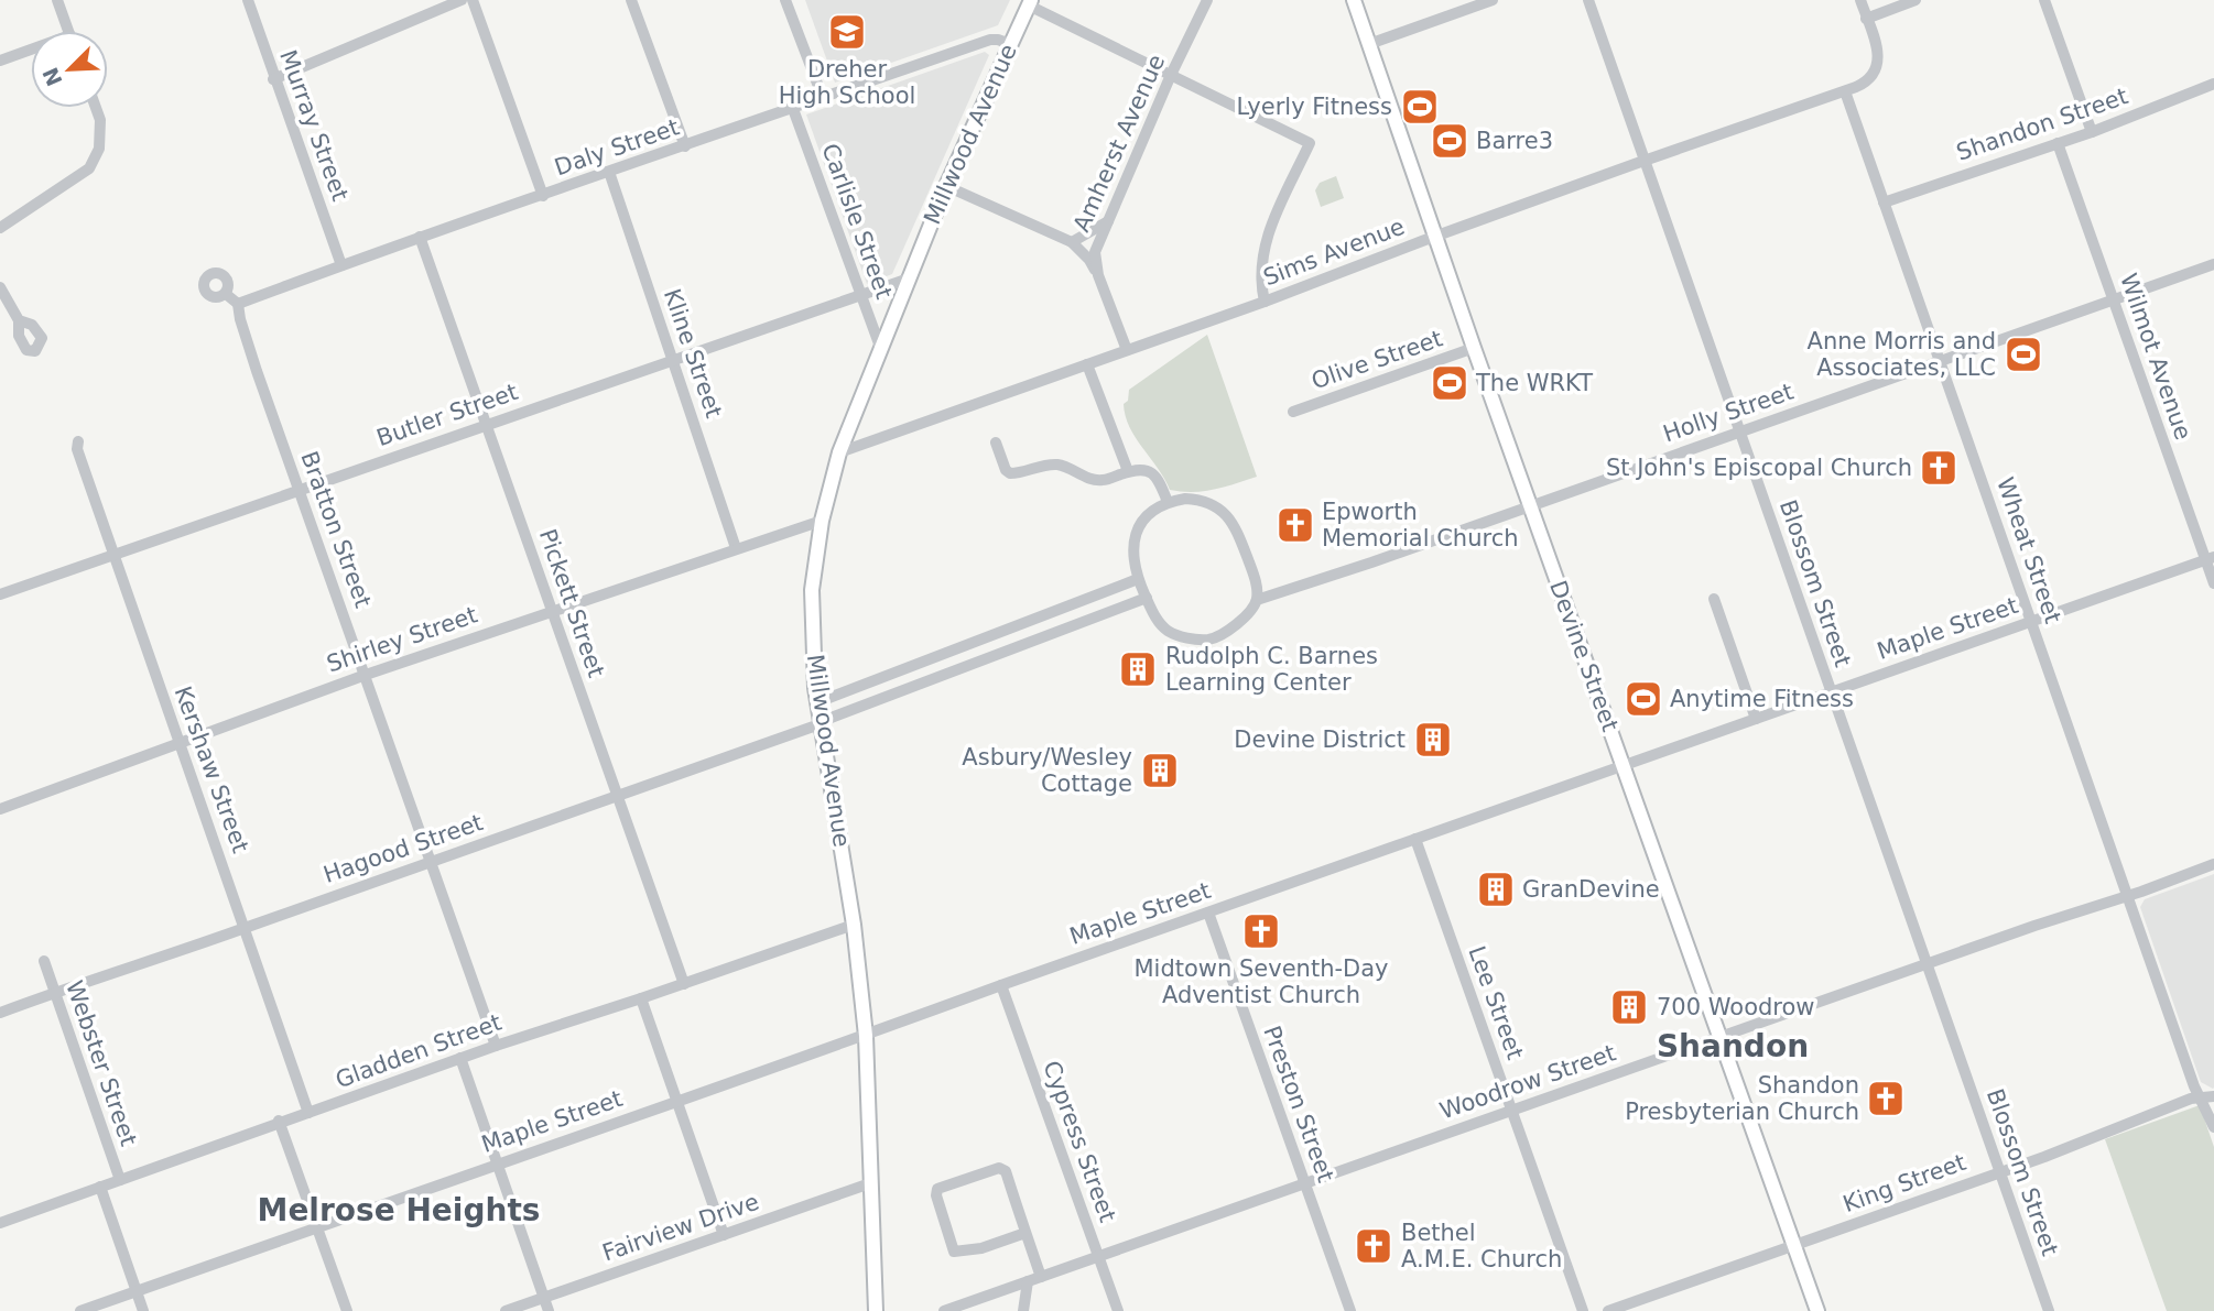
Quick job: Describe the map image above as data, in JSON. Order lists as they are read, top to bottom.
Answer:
{
  "streets": {
    "main road": ["Millwood Avenue", "Devine Street"],
    "street": [
      "Shandon Street",
      "Murray Street",
      "Amherst Avenue",
      "Daly Street",
      "Carlisle Street",
      "Sims Avenue",
      "Kline Street",
      "Wilmot Avenue",
      "Olive Street",
      "Holly Street",
      "Butler Street",
      "Bratton Street",
      "Wheat Street",
      "Blossom Street",
      "Pickett Street",
      "Maple Street",
      "Shirley Street",
      "Kershaw Street",
      "Hagood Street",
      "Lee Street",
      "Gladden Street",
      "Webster Street",
      "Woodrow Street",
      "Preston Street",
      "Cypress Street",
      "King Street",
      "Fairview Drive"
    ]
  },
  "crossings": [
    ["Shandon Street", "Wilmot Avenue"],
    ["Shandon Street", "Wheat Street"],
    ["Murray Street", "Daly Street"],
    ["Millwood Avenue", "Daly Street"],
    ["Millwood Avenue", "Carlisle Street"],
    ["Millwood Avenue", "Sims Avenue"],
    ["Millwood Avenue", "Butler Street"],
    ["Millwood Avenue", "Maple Street"],
    ["Millwood Avenue", "Shirley Street"],
    ["Millwood Avenue", "Hagood Street"],
    ["Millwood Avenue", "Gladden Street"],
    ["Millwood Avenue", "Fairview Drive"],
    ["Amherst Avenue", "Sims Avenue"],
    ["Daly Street", "Carlisle Street"],
    ["Daly Street", "Kline Street"],
    ["Daly Street", "Bratton Street"],
    ["Daly Street", "Pickett Street"],
    ["Carlisle Street", "Butler Street"],
    ["Sims Avenue", "Wheat Street"],
    ["Sims Avenue", "Blossom Street"],
    ["Sims Avenue", "Devine Street"],
    ["Kline Street", "Butler Street"],
    ["Kline Street", "Shirley Street"],
    ["Wilmot Avenue", "Holly Street"],
    ["Wilmot Avenue", "Maple Street"],
    ["Olive Street", "Devine Street"],
    ["Holly Street", "Wheat Street"],
    ["Holly Street", "Blossom Street"],
    ["Holly Street", "Devine Street"],
    ["Holly Street", "Hagood Street"],
    ["Butler Street", "Bratton Street"],
    ["Butler Street", "Pickett Street"],
    ["Butler Street", "Kershaw Street"],
    ["Bratton Street", "Shirley Street"],
    ["Bratton Street", "Hagood Street"],
    ["Bratton Street", "Gladden Street"],
    ["Wheat Street", "Maple Street"],
    ["Wheat Street", "Woodrow Street"],
    ["Wheat Street", "King Street"],
    ["Blossom Street", "Maple Street"],
    ["Blossom Street", "Woodrow Street"],
    ["Blossom Street", "King Street"],
    ["Pickett Street", "Shirley Street"],
    ["Pickett Street", "Hagood Street"],
    ["Pickett Street", "Gladden Street"],
    ["Maple Street", "Devine Street"],
    ["Maple Street", "Lee Street"],
    ["Maple Street", "Preston Street"],
    ["Maple Street", "Cypress Street"],
    ["Shirley Street", "Kershaw Street"],
    ["Devine Street", "Woodrow Street"],
    ["Devine Street", "King Street"],
    ["Kershaw Street", "Hagood Street"],
    ["Kershaw Street", "Gladden Street"],
    ["Hagood Street", "Webster Street"],
    ["Lee Street", "Woodrow Street"],
    ["Gladden Street", "Webster Street"],
    ["Woodrow Street", "Preston Street"],
    ["Woodrow Street", "Cypress Street"]
  ],
  "districts": ["Shandon", "Melrose Heights"],
  "places": {
    "school or university": ["Dreher High School"],
    "sports": [
      "Lyerly Fitness",
      "Barre3",
      "Anne Morris and Associates, LLC",
      "The WRKT",
      "Anytime Fitness"
    ],
    "church": [
      "St John's Episcopal Church",
      "Epworth Memorial Church",
      "Midtown Seventh-Day Adventist Church",
      "Shandon Presbyterian Church",
      "Bethel A.M.E. Church"
    ],
    "building": [
      "Rudolph C. Barnes Learning Center",
      "Devine District",
      "Asbury/Wesley Cottage",
      "GranDevine",
      "700 Woodrow"
    ]
  },
  "north": "bottom left"
}
